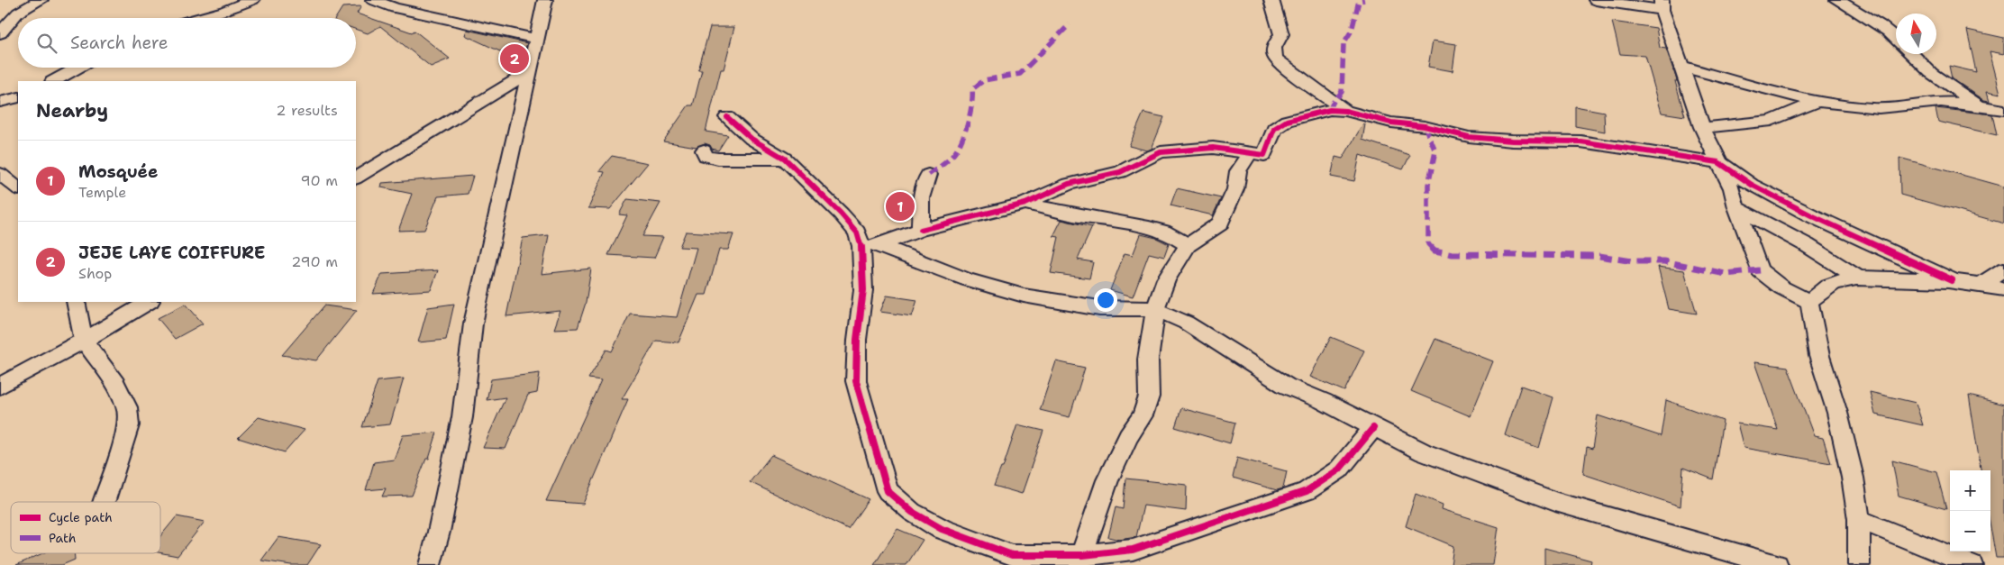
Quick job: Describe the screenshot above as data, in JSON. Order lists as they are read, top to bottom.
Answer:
{
  "legend": ["Cycle path", "Path"],
  "north": "top",
  "page": {
    "search": "Search here",
    "pins": ["2", "1"],
    "heading": ["Nearby", "2 results"],
    "list": [
      {
        "mark": "1",
        "name": "Mosquée",
        "note": "Temple",
        "value": "90 m"
      },
      {
        "mark": "2",
        "name": "JEJE LAYE COIFFURE",
        "note": "Shop",
        "value": "290 m"
      }
    ],
    "map_buttons": ["+", "−"]
  }
}
